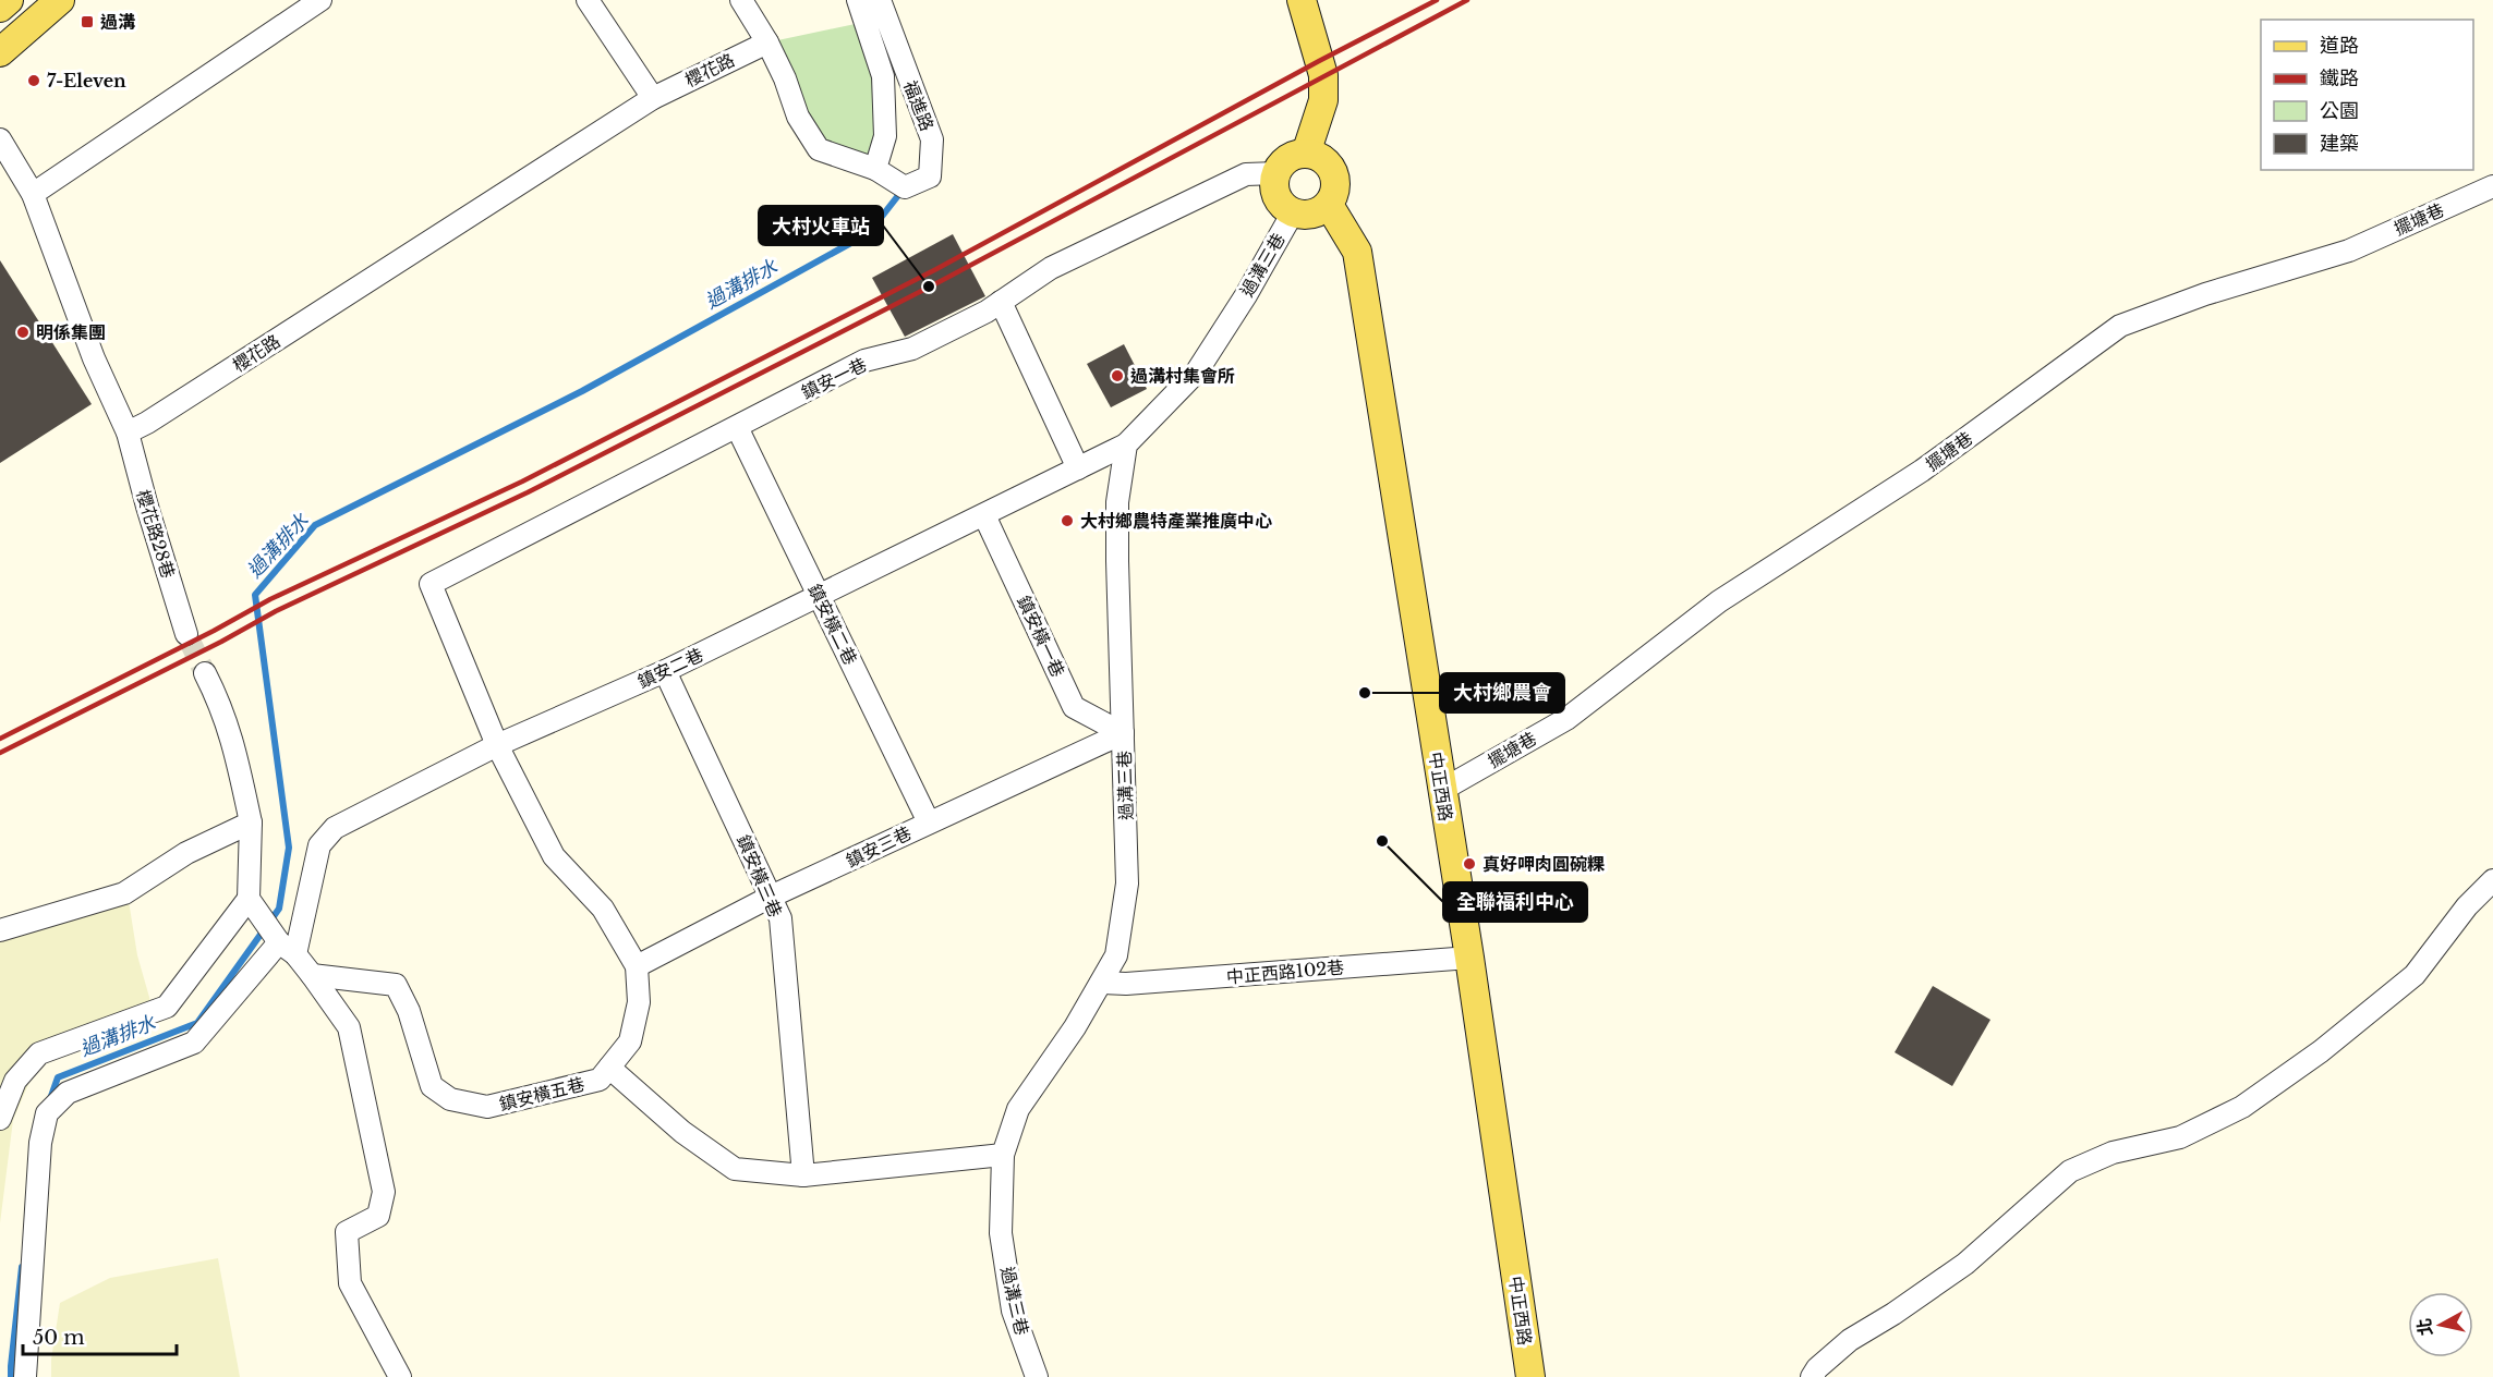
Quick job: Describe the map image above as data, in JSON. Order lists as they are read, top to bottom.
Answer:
{
  "streets": {
    "main road": ["中正西路"],
    "street": [
      "櫻花路",
      "福進路",
      "擺塘巷",
      "過溝三巷",
      "鎮安一巷",
      "櫻花路28巷",
      "鎮安橫二巷",
      "鎮安橫一巷",
      "鎮安二巷",
      "鎮安三巷",
      "鎮安橫三巷",
      "中正西路102巷",
      "鎮安橫五巷"
    ]
  },
  "crossings": [
    ["櫻花路", "櫻花路28巷"],
    ["擺塘巷", "中正西路"],
    ["過溝三巷", "鎮安一巷"],
    ["過溝三巷", "鎮安橫一巷"],
    ["過溝三巷", "鎮安二巷"],
    ["過溝三巷", "中正西路"],
    ["過溝三巷", "鎮安三巷"],
    ["過溝三巷", "中正西路102巷"],
    ["鎮安一巷", "鎮安橫二巷"],
    ["鎮安一巷", "中正西路"],
    ["鎮安一巷", "鎮安橫五巷"],
    ["鎮安橫二巷", "鎮安二巷"],
    ["鎮安橫二巷", "鎮安三巷"],
    ["鎮安橫一巷", "鎮安二巷"],
    ["鎮安橫一巷", "鎮安三巷"],
    ["鎮安二巷", "鎮安橫三巷"],
    ["鎮安二巷", "鎮安橫五巷"],
    ["中正西路", "中正西路102巷"],
    ["鎮安三巷", "鎮安橫三巷"],
    ["鎮安三巷", "鎮安橫五巷"]
  ],
  "water": ["過溝排水"],
  "places": {
    "transit": ["過溝"],
    "other": [
      "7-Eleven",
      "大村火車站",
      "明係集團",
      "過溝村集會所",
      "大村鄉農特產業推廣中心",
      "大村鄉農會",
      "全聯福利中心",
      "真好呷肉圓碗粿"
    ]
  },
  "legend": [
    "道路",
    "鐵路",
    "公園",
    "建築"
  ],
  "scale_bar": "50 m",
  "north": "left"
}
